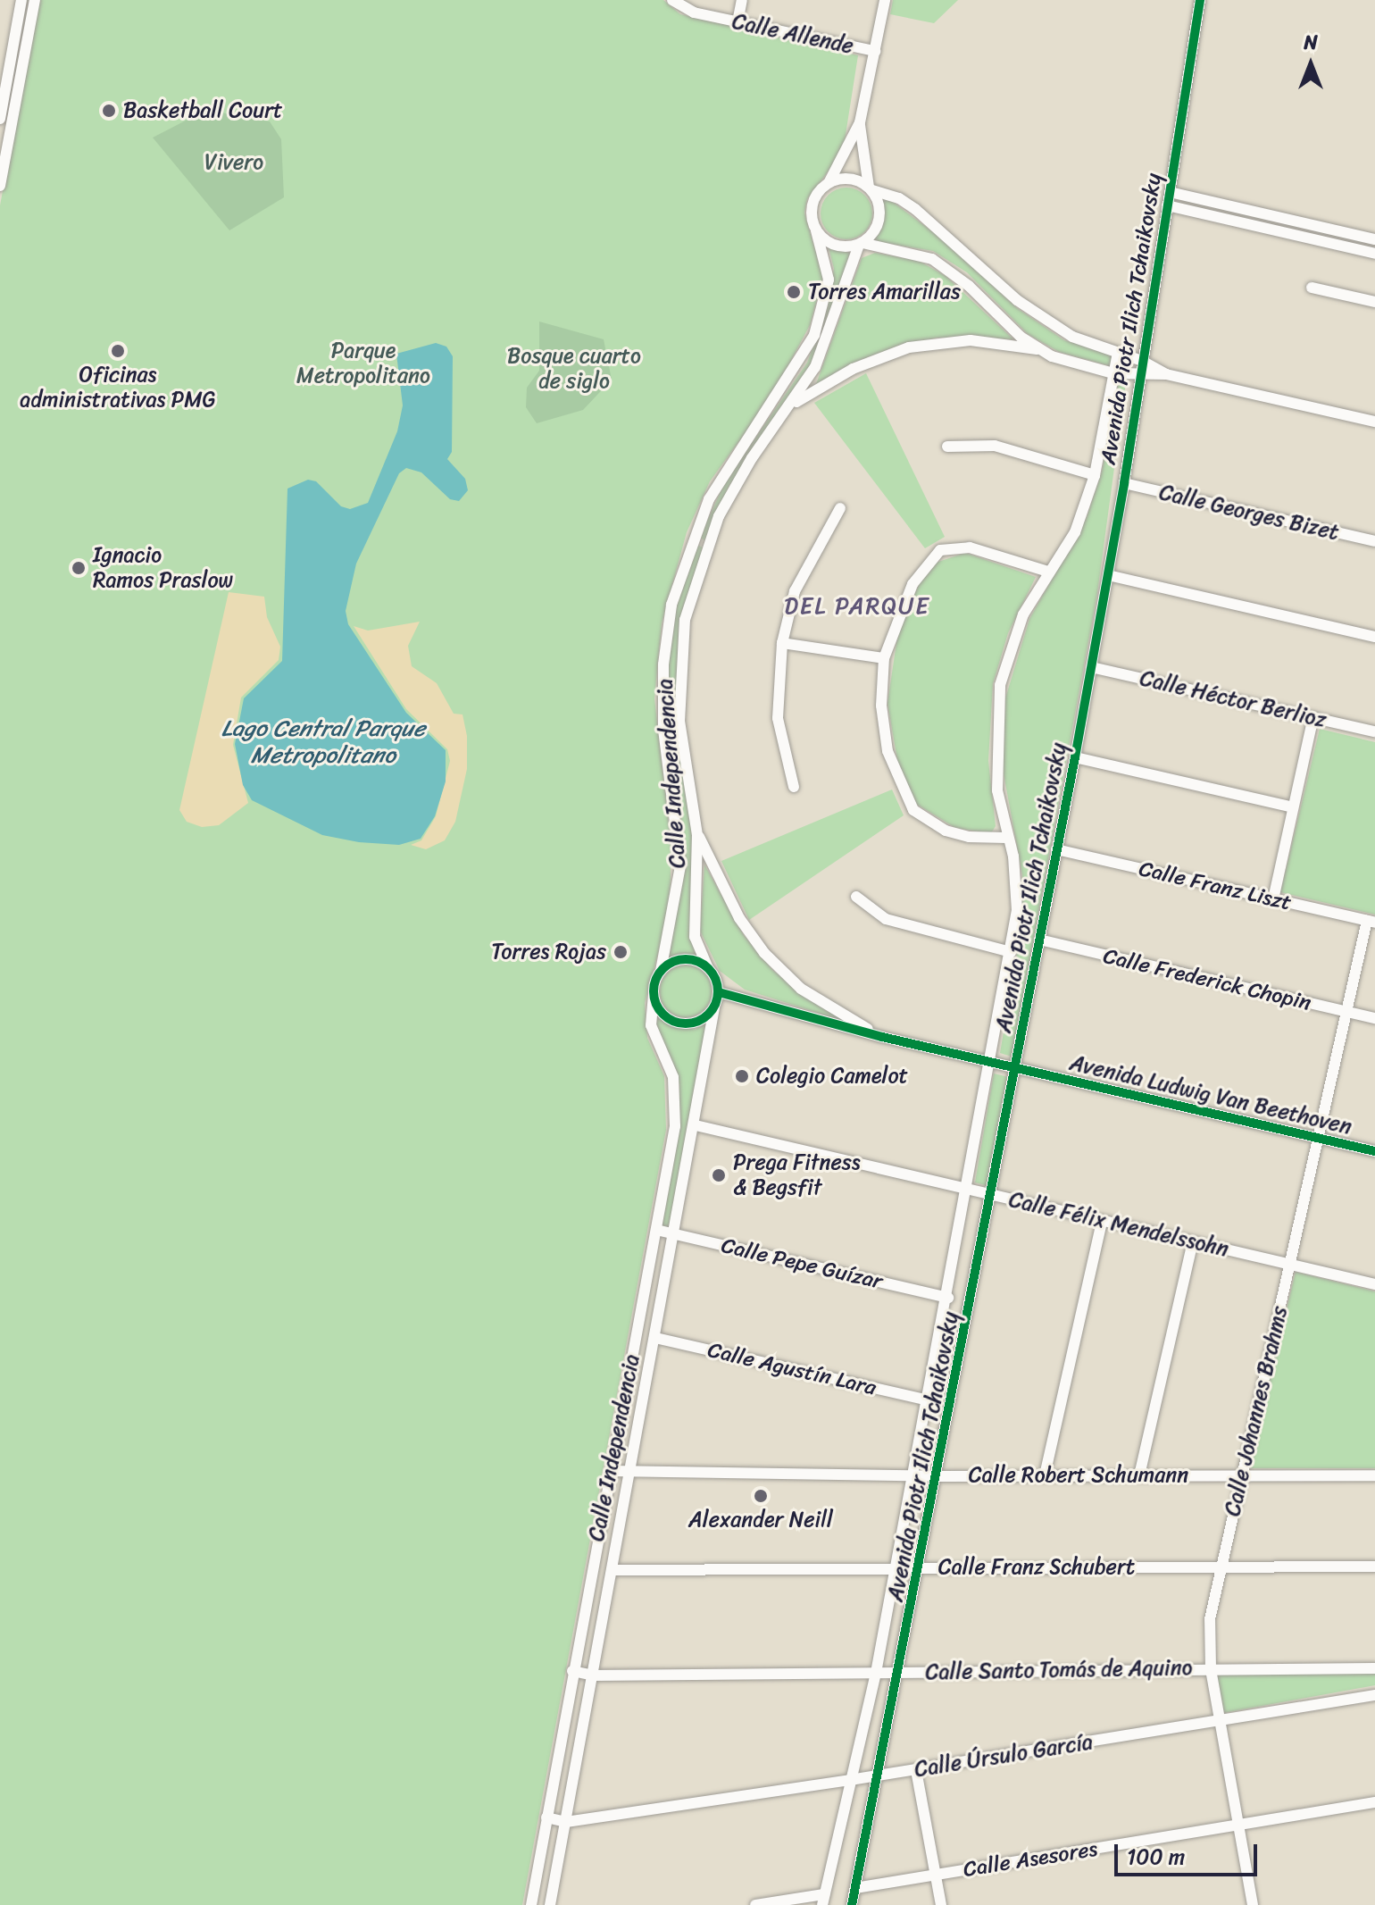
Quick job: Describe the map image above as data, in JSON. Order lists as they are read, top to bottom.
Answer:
{
  "streets": {
    "street": [
      "Calle Allende",
      "Avenida Piotr Ilich Tchaikovsky",
      "Calle Georges Bizet",
      "Calle Héctor Berlioz",
      "Calle Independencia",
      "Calle Franz Liszt",
      "Calle Frederick Chopin",
      "Avenida Ludwig Van Beethoven",
      "Calle Félix Mendelssohn",
      "Calle Pepe Guízar",
      "Calle Agustín Lara",
      "Calle Johannes Brahms",
      "Calle Robert Schumann",
      "Calle Franz Schubert",
      "Calle Santo Tomás de Aquino",
      "Calle Úrsulo García",
      "Calle Asesores"
    ]
  },
  "crossings": [
    ["Avenida Piotr Ilich Tchaikovsky", "Calle Georges Bizet"],
    ["Avenida Piotr Ilich Tchaikovsky", "Calle Héctor Berlioz"],
    ["Avenida Piotr Ilich Tchaikovsky", "Calle Franz Liszt"],
    ["Avenida Piotr Ilich Tchaikovsky", "Calle Frederick Chopin"],
    ["Avenida Piotr Ilich Tchaikovsky", "Avenida Ludwig Van Beethoven"],
    ["Avenida Piotr Ilich Tchaikovsky", "Calle Félix Mendelssohn"],
    ["Avenida Piotr Ilich Tchaikovsky", "Calle Pepe Guízar"],
    ["Avenida Piotr Ilich Tchaikovsky", "Calle Agustín Lara"],
    ["Avenida Piotr Ilich Tchaikovsky", "Calle Robert Schumann"],
    ["Avenida Piotr Ilich Tchaikovsky", "Calle Franz Schubert"],
    ["Avenida Piotr Ilich Tchaikovsky", "Calle Santo Tomás de Aquino"],
    ["Avenida Piotr Ilich Tchaikovsky", "Calle Úrsulo García"],
    ["Avenida Piotr Ilich Tchaikovsky", "Calle Asesores"],
    ["Calle Independencia", "Avenida Ludwig Van Beethoven"],
    ["Calle Independencia", "Calle Félix Mendelssohn"],
    ["Calle Independencia", "Calle Pepe Guízar"],
    ["Calle Independencia", "Calle Agustín Lara"],
    ["Calle Independencia", "Calle Robert Schumann"],
    ["Calle Independencia", "Calle Franz Schubert"],
    ["Calle Independencia", "Calle Santo Tomás de Aquino"],
    ["Calle Independencia", "Calle Úrsulo García"],
    ["Calle Franz Liszt", "Calle Johannes Brahms"],
    ["Calle Frederick Chopin", "Calle Johannes Brahms"],
    ["Avenida Ludwig Van Beethoven", "Calle Johannes Brahms"],
    ["Calle Félix Mendelssohn", "Calle Johannes Brahms"],
    ["Calle Johannes Brahms", "Calle Robert Schumann"],
    ["Calle Johannes Brahms", "Calle Franz Schubert"],
    ["Calle Johannes Brahms", "Calle Santo Tomás de Aquino"],
    ["Calle Johannes Brahms", "Calle Úrsulo García"],
    ["Calle Johannes Brahms", "Calle Asesores"]
  ],
  "districts": ["DEL PARQUE"],
  "water": ["Lago Central Parque Metropolitano"],
  "parks": ["Vivero", "Parque Metropolitano", "Bosque cuarto de siglo"],
  "places": [
    "Basketball Court",
    "Torres Amarillas",
    "Oficinas administrativas PMG",
    "Ignacio Ramos Praslow",
    "Torres Rojas",
    "Colegio Camelot",
    "Prega Fitness & Begsfit",
    "Alexander Neill"
  ],
  "scale_bar": "100 m",
  "north": "top"
}
